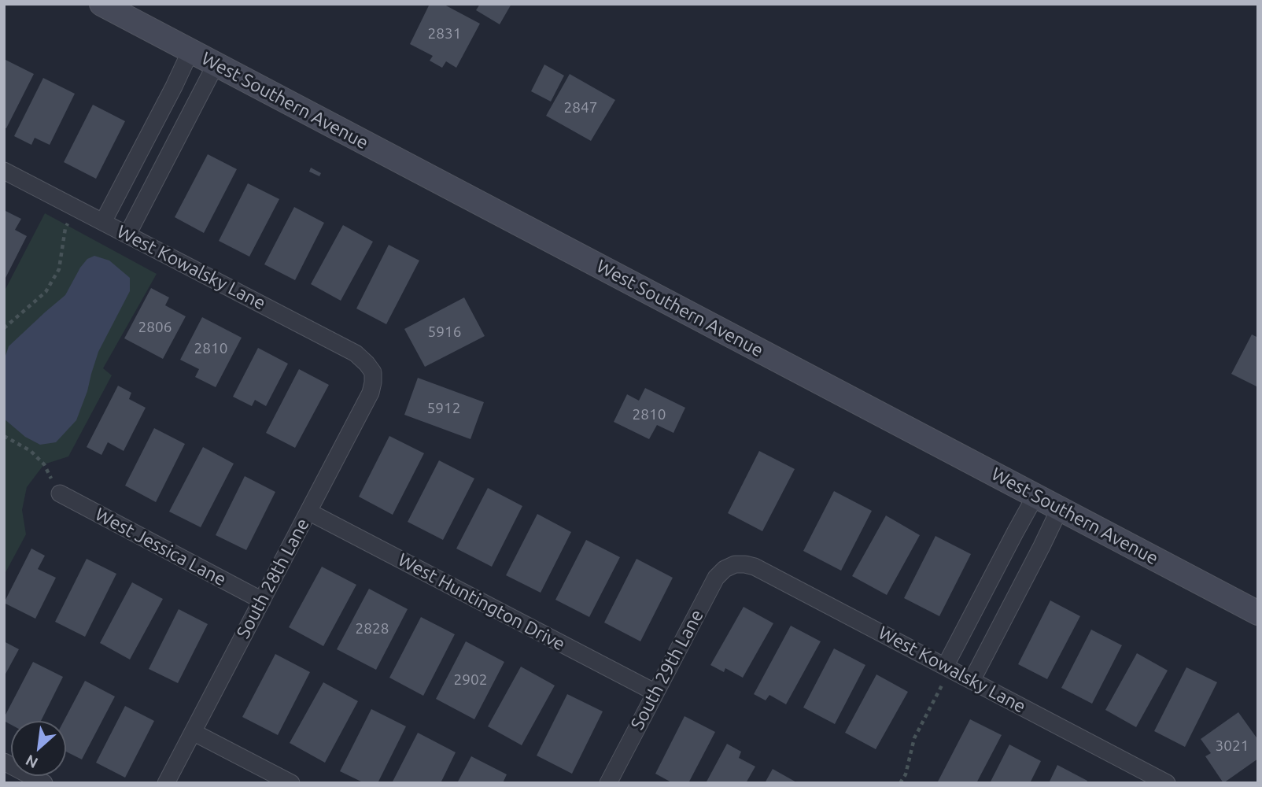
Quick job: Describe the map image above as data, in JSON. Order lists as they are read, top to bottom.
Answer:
{
  "streets": {
    "main road": ["West Southern Avenue"],
    "street": [
      "West Kowalsky Lane",
      "West Jessica Lane",
      "South 28th Lane",
      "West Huntington Drive",
      "South 29th Lane"
    ]
  },
  "crossings": [
    ["West Kowalsky Lane", "South 28th Lane"],
    ["West Kowalsky Lane", "South 29th Lane"],
    ["West Jessica Lane", "South 28th Lane"],
    ["South 28th Lane", "West Huntington Drive"],
    ["West Huntington Drive", "South 29th Lane"]
  ],
  "house_numbers": [
    "2831",
    "2847",
    "2806",
    "5916",
    "2810",
    "5912",
    "2810",
    "2828",
    "2902",
    "3021"
  ],
  "north": "bottom left"
}
